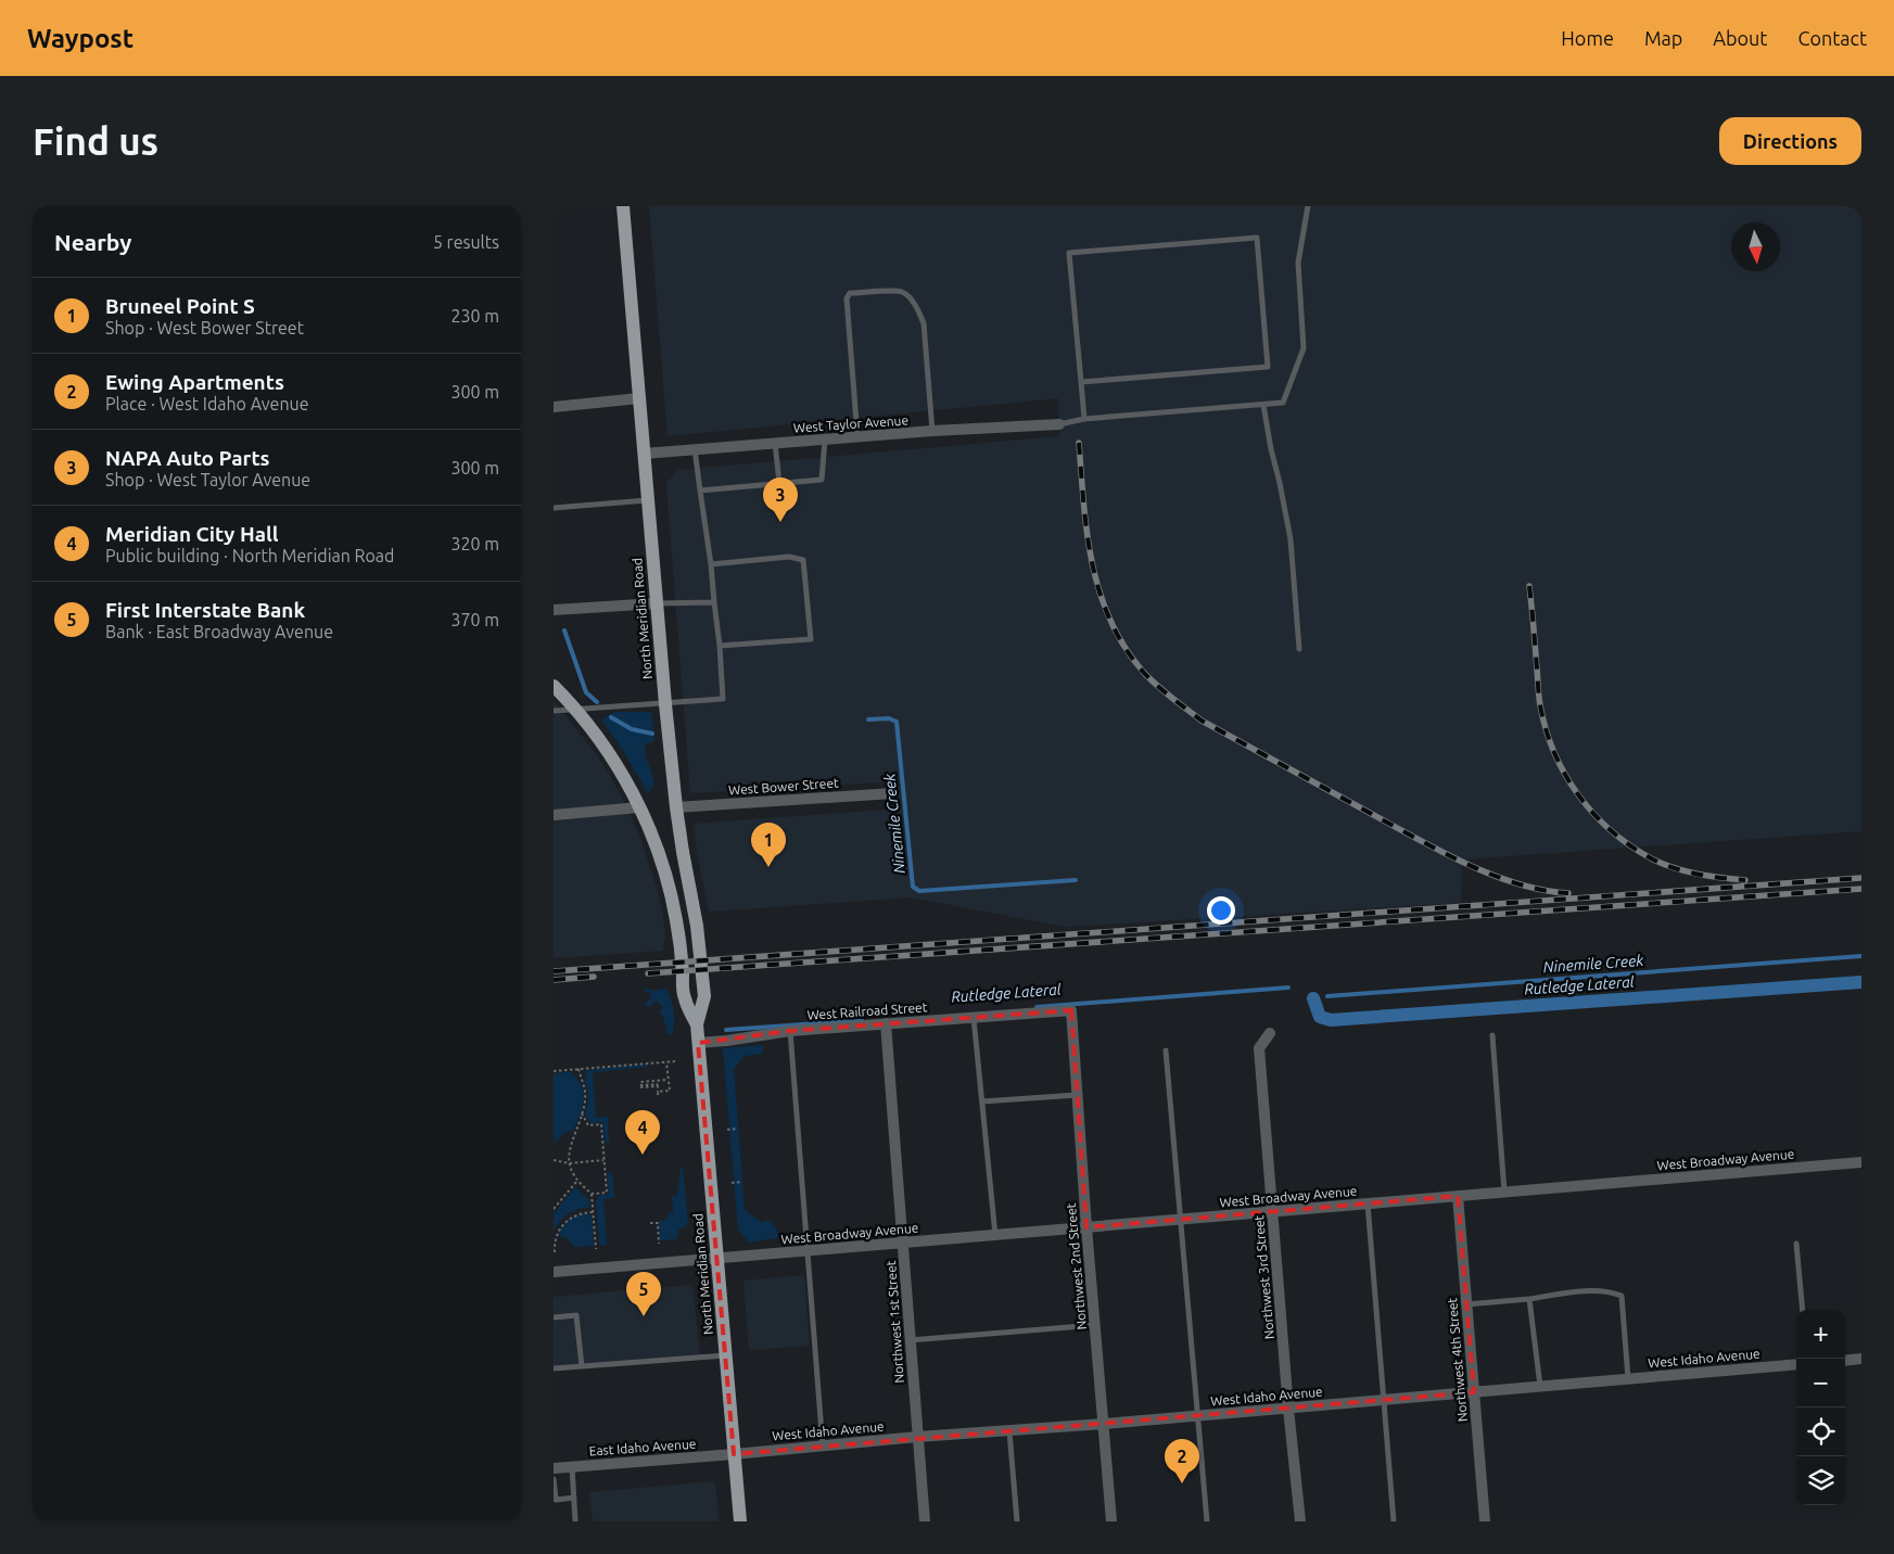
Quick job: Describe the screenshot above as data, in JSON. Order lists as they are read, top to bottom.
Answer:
{
  "streets": {
    "main road": ["North Meridian Road"],
    "street": [
      "West Taylor Avenue",
      "West Bower Street",
      "West Railroad Street",
      "West Broadway Avenue",
      "Northwest 2nd Street",
      "Northwest 3rd Street",
      "Northwest 1st Street",
      "West Idaho Avenue",
      "Northwest 4th Street",
      "East Idaho Avenue"
    ]
  },
  "crossings": [
    ["West Taylor Avenue", "North Meridian Road"],
    ["North Meridian Road", "West Bower Street"],
    ["North Meridian Road", "West Railroad Street"],
    ["North Meridian Road", "West Broadway Avenue"],
    ["North Meridian Road", "West Idaho Avenue"],
    ["North Meridian Road", "East Idaho Avenue"],
    ["West Railroad Street", "Northwest 2nd Street"],
    ["West Railroad Street", "Northwest 1st Street"],
    ["West Broadway Avenue", "Northwest 2nd Street"],
    ["West Broadway Avenue", "Northwest 3rd Street"],
    ["West Broadway Avenue", "Northwest 1st Street"],
    ["West Broadway Avenue", "Northwest 4th Street"],
    ["Northwest 2nd Street", "West Idaho Avenue"],
    ["Northwest 3rd Street", "West Idaho Avenue"],
    ["Northwest 1st Street", "West Idaho Avenue"],
    ["West Idaho Avenue", "Northwest 4th Street"],
    ["West Idaho Avenue", "East Idaho Avenue"]
  ],
  "water": ["Ninemile Creek", "Rutledge Lateral"],
  "north": "bottom",
  "page": {
    "header": "Waypost",
    "nav": [
      "Home",
      "Map",
      "About",
      "Contact"
    ],
    "buttons": "Directions",
    "title": "Find us",
    "heading": ["Nearby", "5 results"],
    "list": [
      {
        "mark": "1",
        "name": "Bruneel Point S",
        "note": "Shop · West Bower Street",
        "value": "230 m"
      },
      {
        "mark": "2",
        "name": "Ewing Apartments",
        "note": "Place · West Idaho Avenue",
        "value": "300 m"
      },
      {
        "mark": "3",
        "name": "NAPA Auto Parts",
        "note": "Shop · West Taylor Avenue",
        "value": "300 m"
      },
      {
        "mark": "4",
        "name": "Meridian City Hall",
        "note": "Public building · North Meridian Road",
        "value": "320 m"
      },
      {
        "mark": "5",
        "name": "First Interstate Bank",
        "note": "Bank · East Broadway Avenue",
        "value": "370 m"
      }
    ],
    "pins": [
      "3",
      "1",
      "4",
      "5",
      "2"
    ],
    "map_buttons": ["+", "−"]
  }
}
